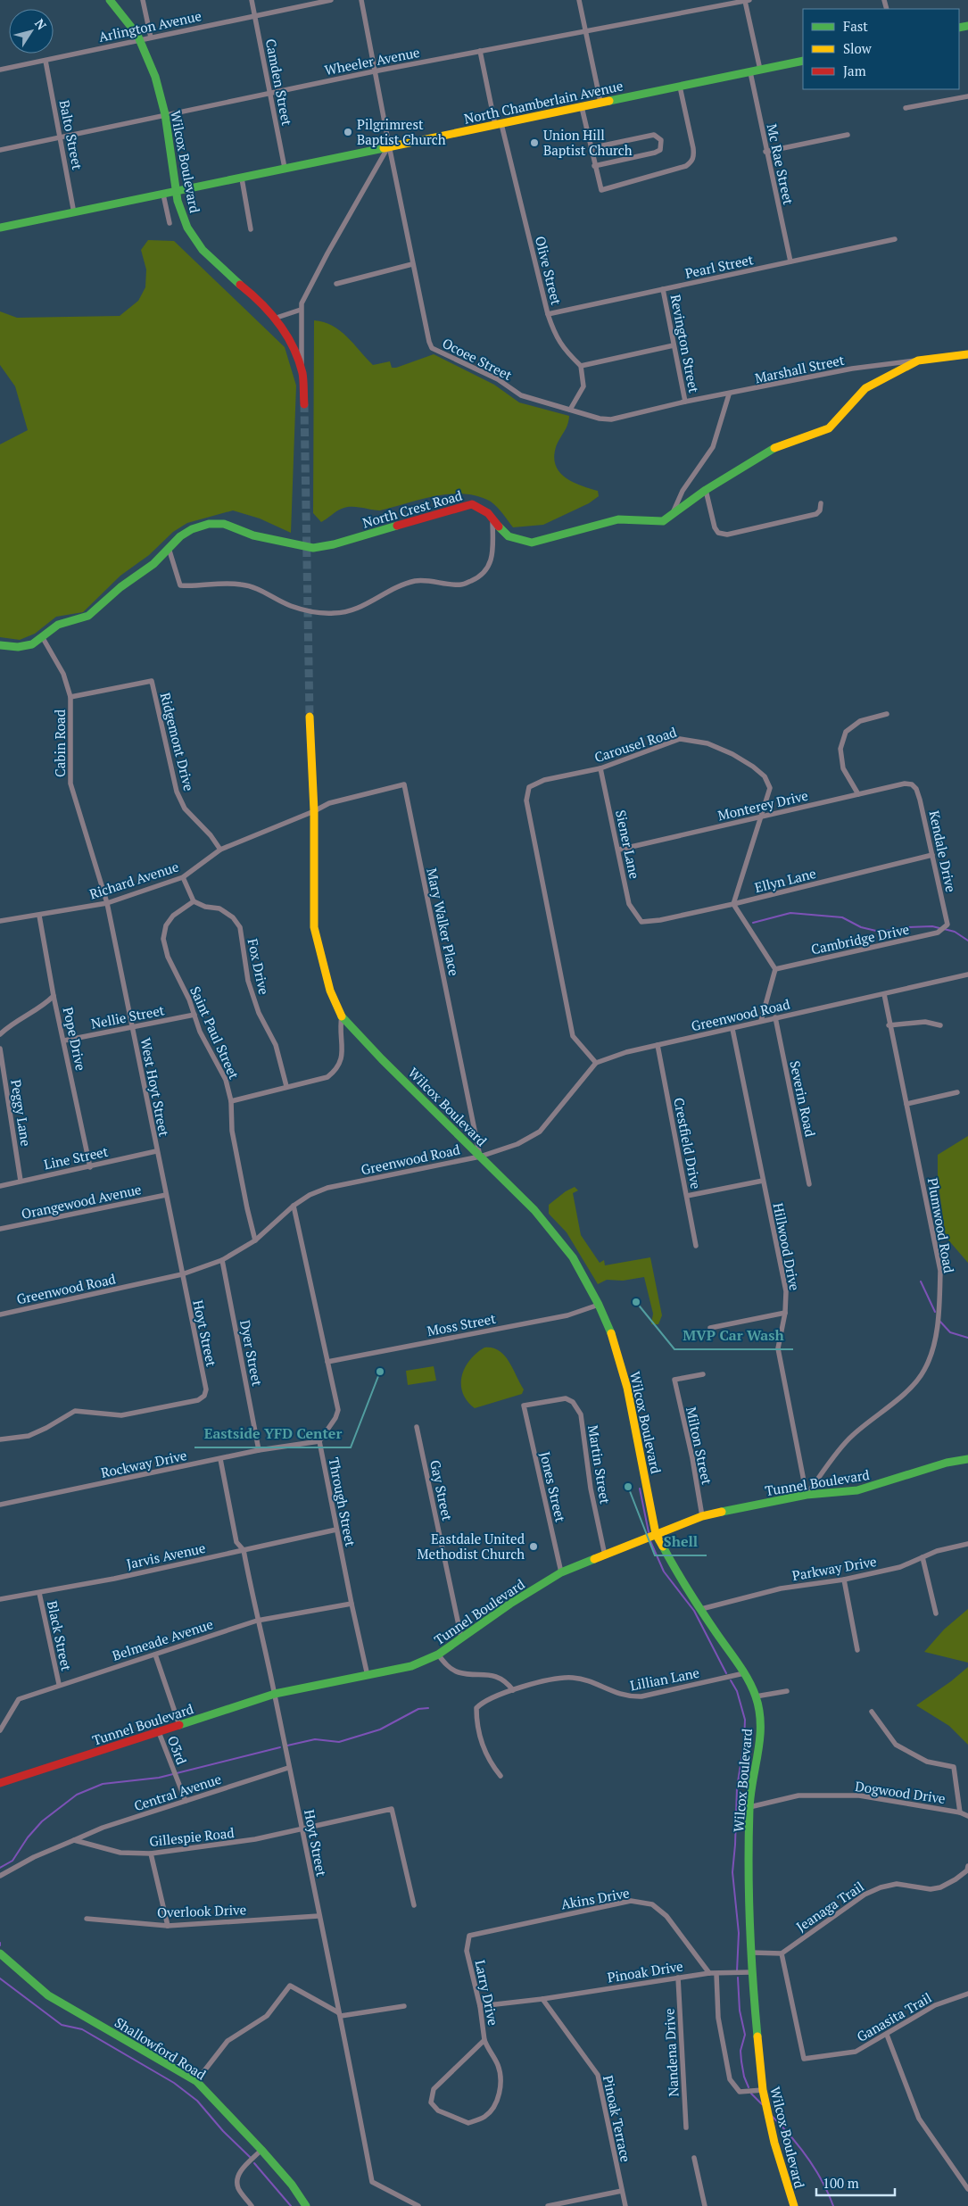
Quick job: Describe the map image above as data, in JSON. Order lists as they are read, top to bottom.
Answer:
{
  "streets": {
    "main road": [
      "North Chamberlain Avenue",
      "Wilcox Boulevard",
      "North Crest Road",
      "Tunnel Boulevard",
      "Shallowford Road"
    ],
    "street": [
      "Arlington Avenue",
      "Wheeler Avenue",
      "Camden Street",
      "Balto Street",
      "Mc Rae Street",
      "Pearl Street",
      "Olive Street",
      "Revington Street",
      "Ocoee Street",
      "Marshall Street",
      "Ridgemont Drive",
      "Cabin Road",
      "Carousel Road",
      "Monterey Drive",
      "Siener Lane",
      "Kendale Drive",
      "Richard Avenue",
      "Ellyn Lane",
      "Mary Walker Place",
      "Cambridge Drive",
      "Fox Drive",
      "Greenwood Road",
      "Nellie Street",
      "Saint Paul Street",
      "Pope Drive",
      "West Hoyt Street",
      "Severin Road",
      "Peggy Lane",
      "Crestfield Drive",
      "Line Street",
      "Orangewood Avenue",
      "Plumwood Road",
      "Hillwood Drive",
      "Moss Street",
      "Hoyt Street",
      "Dyer Street",
      "Milton Street",
      "Rockway Drive",
      "Martin Street",
      "Jones Street",
      "Gay Street",
      "Through Street",
      "Jarvis Avenue",
      "Parkway Drive",
      "Black Street",
      "Belmeade Avenue",
      "Lillian Lane",
      "O3rd",
      "Central Avenue",
      "Dogwood Drive",
      "Gillespie Road",
      "Akins Drive",
      "Jeanaga Trail",
      "Overlook Drive",
      "Pinoak Drive",
      "Larry Drive",
      "Ganasita Trail",
      "Nandena Drive",
      "Pinoak Terrace"
    ]
  },
  "crossings": [
    ["Arlington Avenue", "Camden Street"],
    ["Arlington Avenue", "Balto Street"],
    ["Arlington Avenue", "Wilcox Boulevard"],
    ["Wheeler Avenue", "Camden Street"],
    ["Wheeler Avenue", "Balto Street"],
    ["Wheeler Avenue", "Wilcox Boulevard"],
    ["Wheeler Avenue", "Olive Street"],
    ["Wheeler Avenue", "Ocoee Street"],
    ["Camden Street", "North Chamberlain Avenue"],
    ["North Chamberlain Avenue", "Balto Street"],
    ["North Chamberlain Avenue", "Wilcox Boulevard"],
    ["North Chamberlain Avenue", "Mc Rae Street"],
    ["North Chamberlain Avenue", "Olive Street"],
    ["North Chamberlain Avenue", "Ocoee Street"],
    ["Wilcox Boulevard", "Richard Avenue"],
    ["Wilcox Boulevard", "Mary Walker Place"],
    ["Wilcox Boulevard", "Greenwood Road"],
    ["Wilcox Boulevard", "Moss Street"],
    ["Wilcox Boulevard", "Tunnel Boulevard"],
    ["Wilcox Boulevard", "Parkway Drive"],
    ["Wilcox Boulevard", "Lillian Lane"],
    ["Wilcox Boulevard", "Dogwood Drive"],
    ["Wilcox Boulevard", "Pinoak Drive"],
    ["Mc Rae Street", "Pearl Street"],
    ["Pearl Street", "Olive Street"],
    ["Pearl Street", "Revington Street"],
    ["Revington Street", "Ocoee Street"],
    ["Revington Street", "Marshall Street"],
    ["Ocoee Street", "Marshall Street"],
    ["Marshall Street", "North Crest Road"],
    ["North Crest Road", "Cabin Road"],
    ["Ridgemont Drive", "Cabin Road"],
    ["Ridgemont Drive", "Richard Avenue"],
    ["Cabin Road", "Richard Avenue"],
    ["Cabin Road", "West Hoyt Street"],
    ["Carousel Road", "Monterey Drive"],
    ["Carousel Road", "Siener Lane"],
    ["Carousel Road", "Ellyn Lane"],
    ["Carousel Road", "Greenwood Road"],
    ["Monterey Drive", "Siener Lane"],
    ["Monterey Drive", "Kendale Drive"],
    ["Siener Lane", "Ellyn Lane"],
    ["Kendale Drive", "Ellyn Lane"],
    ["Kendale Drive", "Cambridge Drive"],
    ["Richard Avenue", "Mary Walker Place"],
    ["Richard Avenue", "Pope Drive"],
    ["Richard Avenue", "West Hoyt Street"],
    ["Mary Walker Place", "Greenwood Road"],
    ["Fox Drive", "Saint Paul Street"],
    ["Greenwood Road", "Saint Paul Street"],
    ["Greenwood Road", "West Hoyt Street"],
    ["Greenwood Road", "Severin Road"],
    ["Greenwood Road", "Crestfield Drive"],
    ["Greenwood Road", "Plumwood Road"],
    ["Greenwood Road", "Hillwood Drive"],
    ["Greenwood Road", "Hoyt Street"],
    ["Greenwood Road", "Dyer Street"],
    ["Greenwood Road", "Through Street"],
    ["Nellie Street", "Saint Paul Street"],
    ["Nellie Street", "Pope Drive"],
    ["Nellie Street", "West Hoyt Street"],
    ["Pope Drive", "Line Street"],
    ["West Hoyt Street", "Line Street"],
    ["West Hoyt Street", "Orangewood Avenue"],
    ["West Hoyt Street", "Hoyt Street"],
    ["Peggy Lane", "Line Street"],
    ["Plumwood Road", "Hillwood Drive"],
    ["Plumwood Road", "Tunnel Boulevard"],
    ["Hillwood Drive", "Tunnel Boulevard"],
    ["Moss Street", "Through Street"],
    ["Hoyt Street", "Rockway Drive"],
    ["Hoyt Street", "Tunnel Boulevard"],
    ["Hoyt Street", "Jarvis Avenue"],
    ["Hoyt Street", "Belmeade Avenue"],
    ["Hoyt Street", "Central Avenue"],
    ["Hoyt Street", "Gillespie Road"],
    ["Hoyt Street", "Overlook Drive"],
    ["Dyer Street", "Rockway Drive"],
    ["Milton Street", "Tunnel Boulevard"],
    ["Rockway Drive", "Through Street"],
    ["Martin Street", "Tunnel Boulevard"],
    ["Martin Street", "Jones Street"],
    ["Tunnel Boulevard", "Jones Street"],
    ["Tunnel Boulevard", "Gay Street"],
    ["Tunnel Boulevard", "Through Street"],
    ["Tunnel Boulevard", "O3rd"],
    ["Through Street", "Jarvis Avenue"],
    ["Through Street", "Belmeade Avenue"],
    ["Jarvis Avenue", "Black Street"],
    ["Black Street", "Belmeade Avenue"],
    ["O3rd", "Central Avenue"],
    ["Central Avenue", "Gillespie Road"],
    ["Akins Drive", "Pinoak Drive"],
    ["Akins Drive", "Larry Drive"],
    ["Jeanaga Trail", "Ganasita Trail"],
    ["Pinoak Drive", "Larry Drive"],
    ["Pinoak Drive", "Nandena Drive"],
    ["Pinoak Drive", "Pinoak Terrace"]
  ],
  "places": [
    "Pilgrimrest Baptist Church",
    "Union Hill Baptist Church",
    "MVP Car Wash",
    "Eastside YFD Center",
    "Shell",
    "Eastdale United Methodist Church"
  ],
  "legend": ["Fast", "Slow", "Jam"],
  "scale_bar": "100 m",
  "north": "top right"
}
